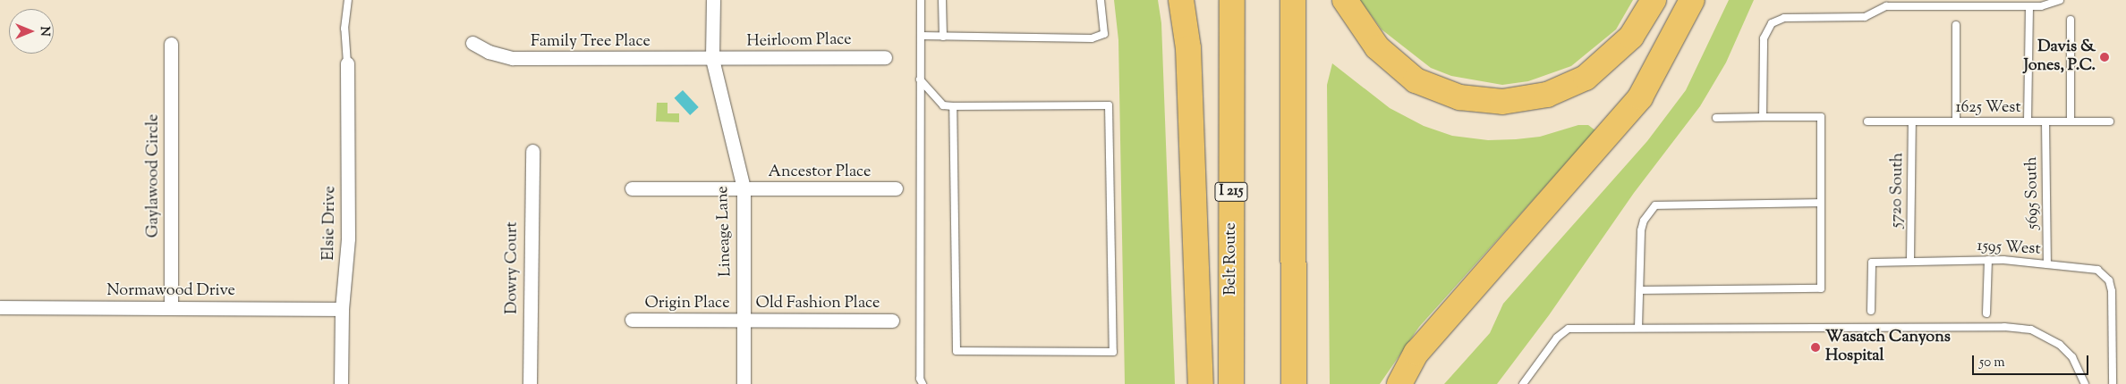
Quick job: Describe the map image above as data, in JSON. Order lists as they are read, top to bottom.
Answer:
{
  "streets": {
    "highway": ["I 215", "Belt Route"],
    "street": [
      "Heirloom Place",
      "Family Tree Place",
      "Ancestor Place",
      "Gaylawood Circle",
      "Elsie Drive",
      "Lineage Lane",
      "Dowry Court",
      "Normawood Drive",
      "Origin Place",
      "Old Fashion Place"
    ],
    "lane": [
      "1625 West",
      "5720 South",
      "5695 South",
      "1595 West"
    ]
  },
  "crossings": [
    ["Heirloom Place", "Family Tree Place"],
    ["Heirloom Place", "Lineage Lane"],
    ["Family Tree Place", "Lineage Lane"],
    ["1625 West", "5720 South"],
    ["1625 West", "5695 South"],
    ["Ancestor Place", "Lineage Lane"],
    ["Gaylawood Circle", "Normawood Drive"],
    ["5720 South", "1595 West"],
    ["5695 South", "1595 West"],
    ["Elsie Drive", "Normawood Drive"],
    ["Lineage Lane", "Origin Place"],
    ["Lineage Lane", "Old Fashion Place"],
    ["Origin Place", "Old Fashion Place"]
  ],
  "places": ["Davis & Jones, P.C.", "Wasatch Canyons Hospital"],
  "scale_bar": "50 m",
  "north": "right"
}
